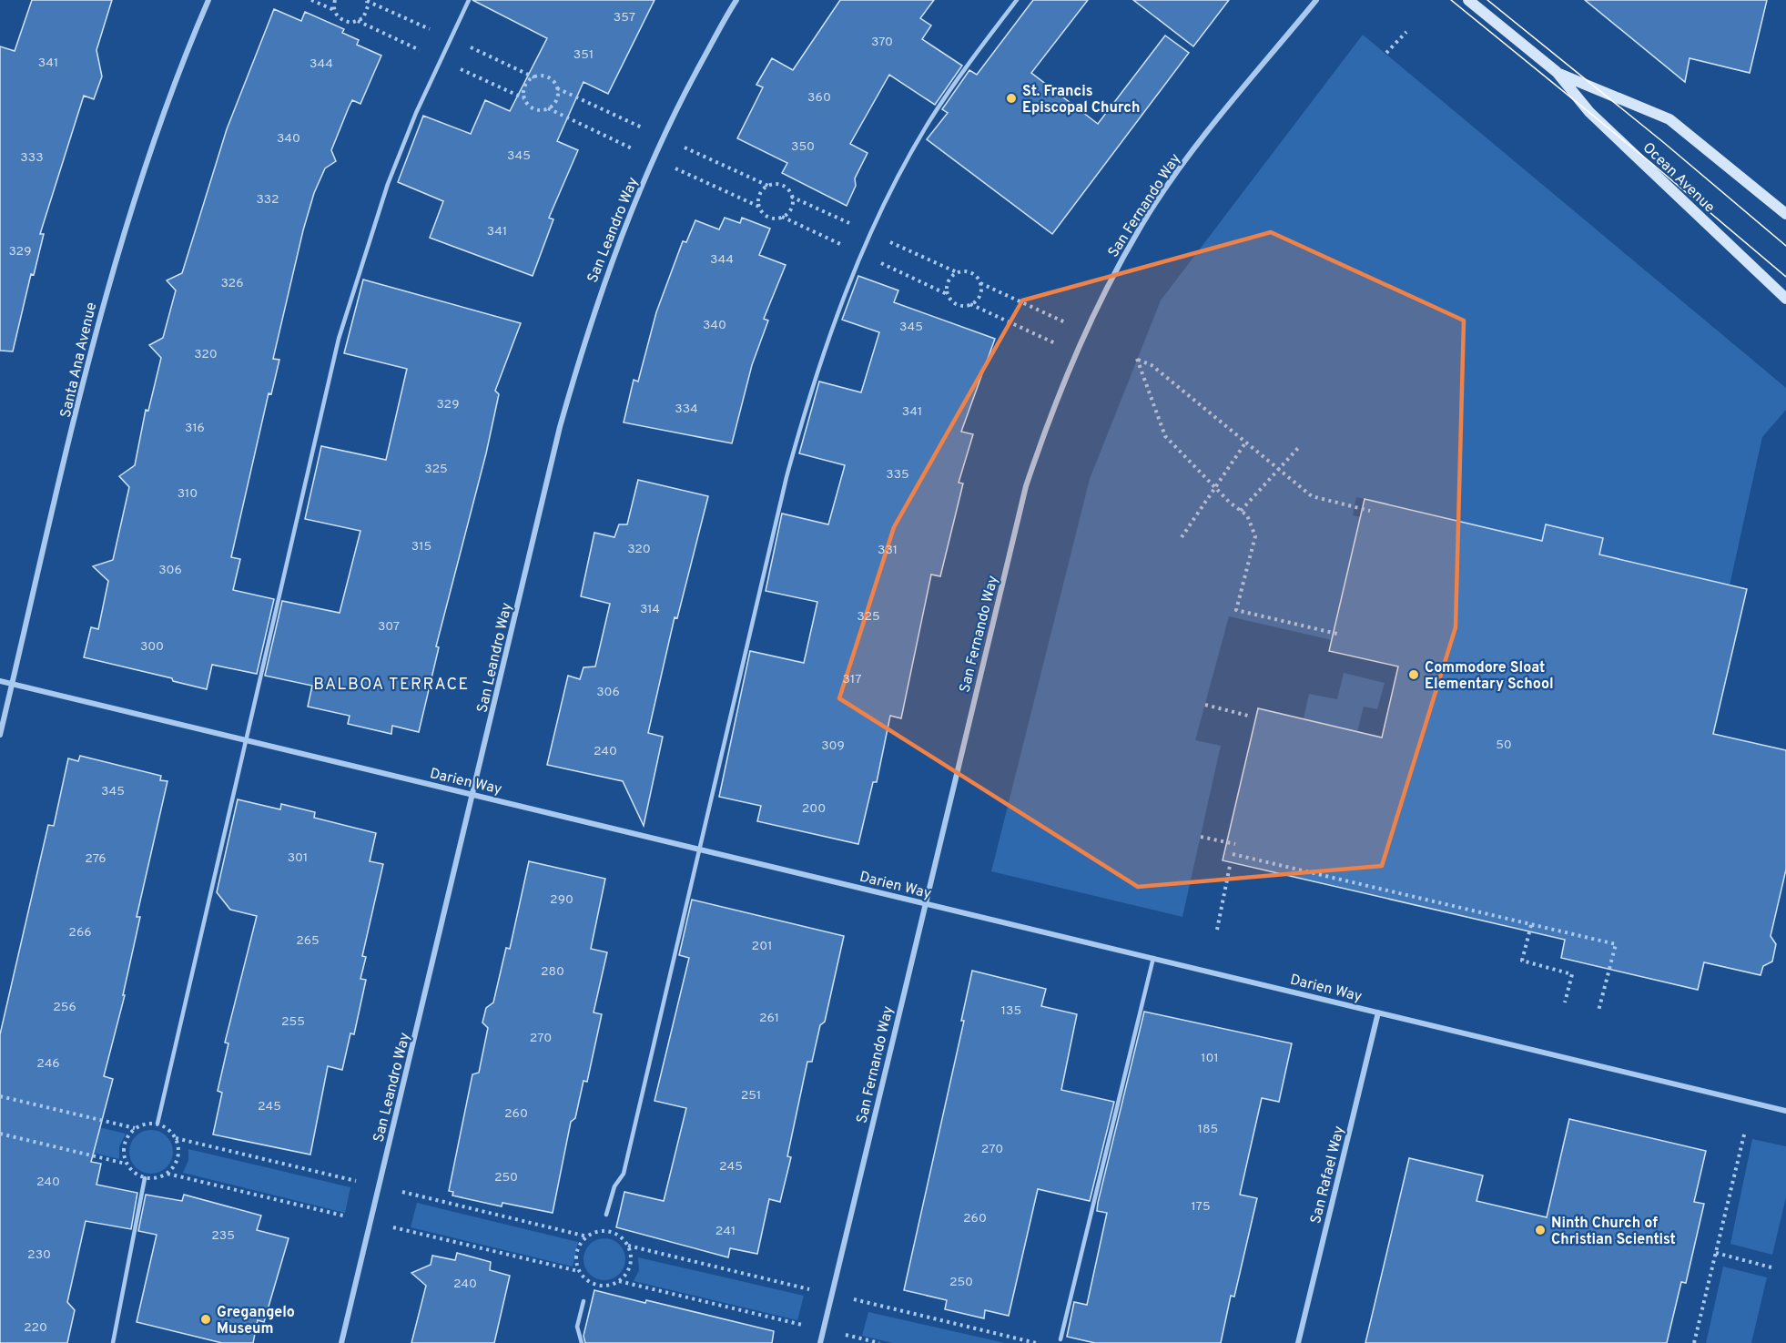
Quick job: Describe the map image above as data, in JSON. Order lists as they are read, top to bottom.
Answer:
{
  "streets": {
    "main road": ["Ocean Avenue"],
    "street": [
      "San Fernando Way",
      "San Leandro Way",
      "Santa Ana Avenue",
      "Darien Way",
      "San Rafael Way"
    ]
  },
  "crossings": [
    ["San Fernando Way", "Darien Way"],
    ["San Leandro Way", "Darien Way"],
    ["Santa Ana Avenue", "Darien Way"],
    ["Darien Way", "San Rafael Way"]
  ],
  "districts": ["BALBOA TERRACE"],
  "places": [
    "St. Francis Episcopal Church",
    "Commodore Sloat Elementary School",
    "Ninth Church of Christian Scientist",
    "Gregangelo Museum"
  ],
  "house_numbers": [
    "357",
    "370",
    "351",
    "341",
    "344",
    "360",
    "340",
    "350",
    "345",
    "333",
    "332",
    "341",
    "329",
    "344",
    "326",
    "340",
    "345",
    "320",
    "329",
    "334",
    "341",
    "316",
    "325",
    "335",
    "310",
    "315",
    "320",
    "331",
    "306",
    "314",
    "325",
    "307",
    "300",
    "317",
    "306",
    "50",
    "309",
    "240",
    "345",
    "200",
    "301",
    "276",
    "290",
    "266",
    "265",
    "201",
    "280",
    "256",
    "135",
    "261",
    "255",
    "270",
    "101",
    "246",
    "251",
    "245",
    "260",
    "185",
    "270",
    "245",
    "250",
    "240",
    "175",
    "260",
    "241",
    "235",
    "230",
    "250",
    "240",
    "220"
  ]
}
